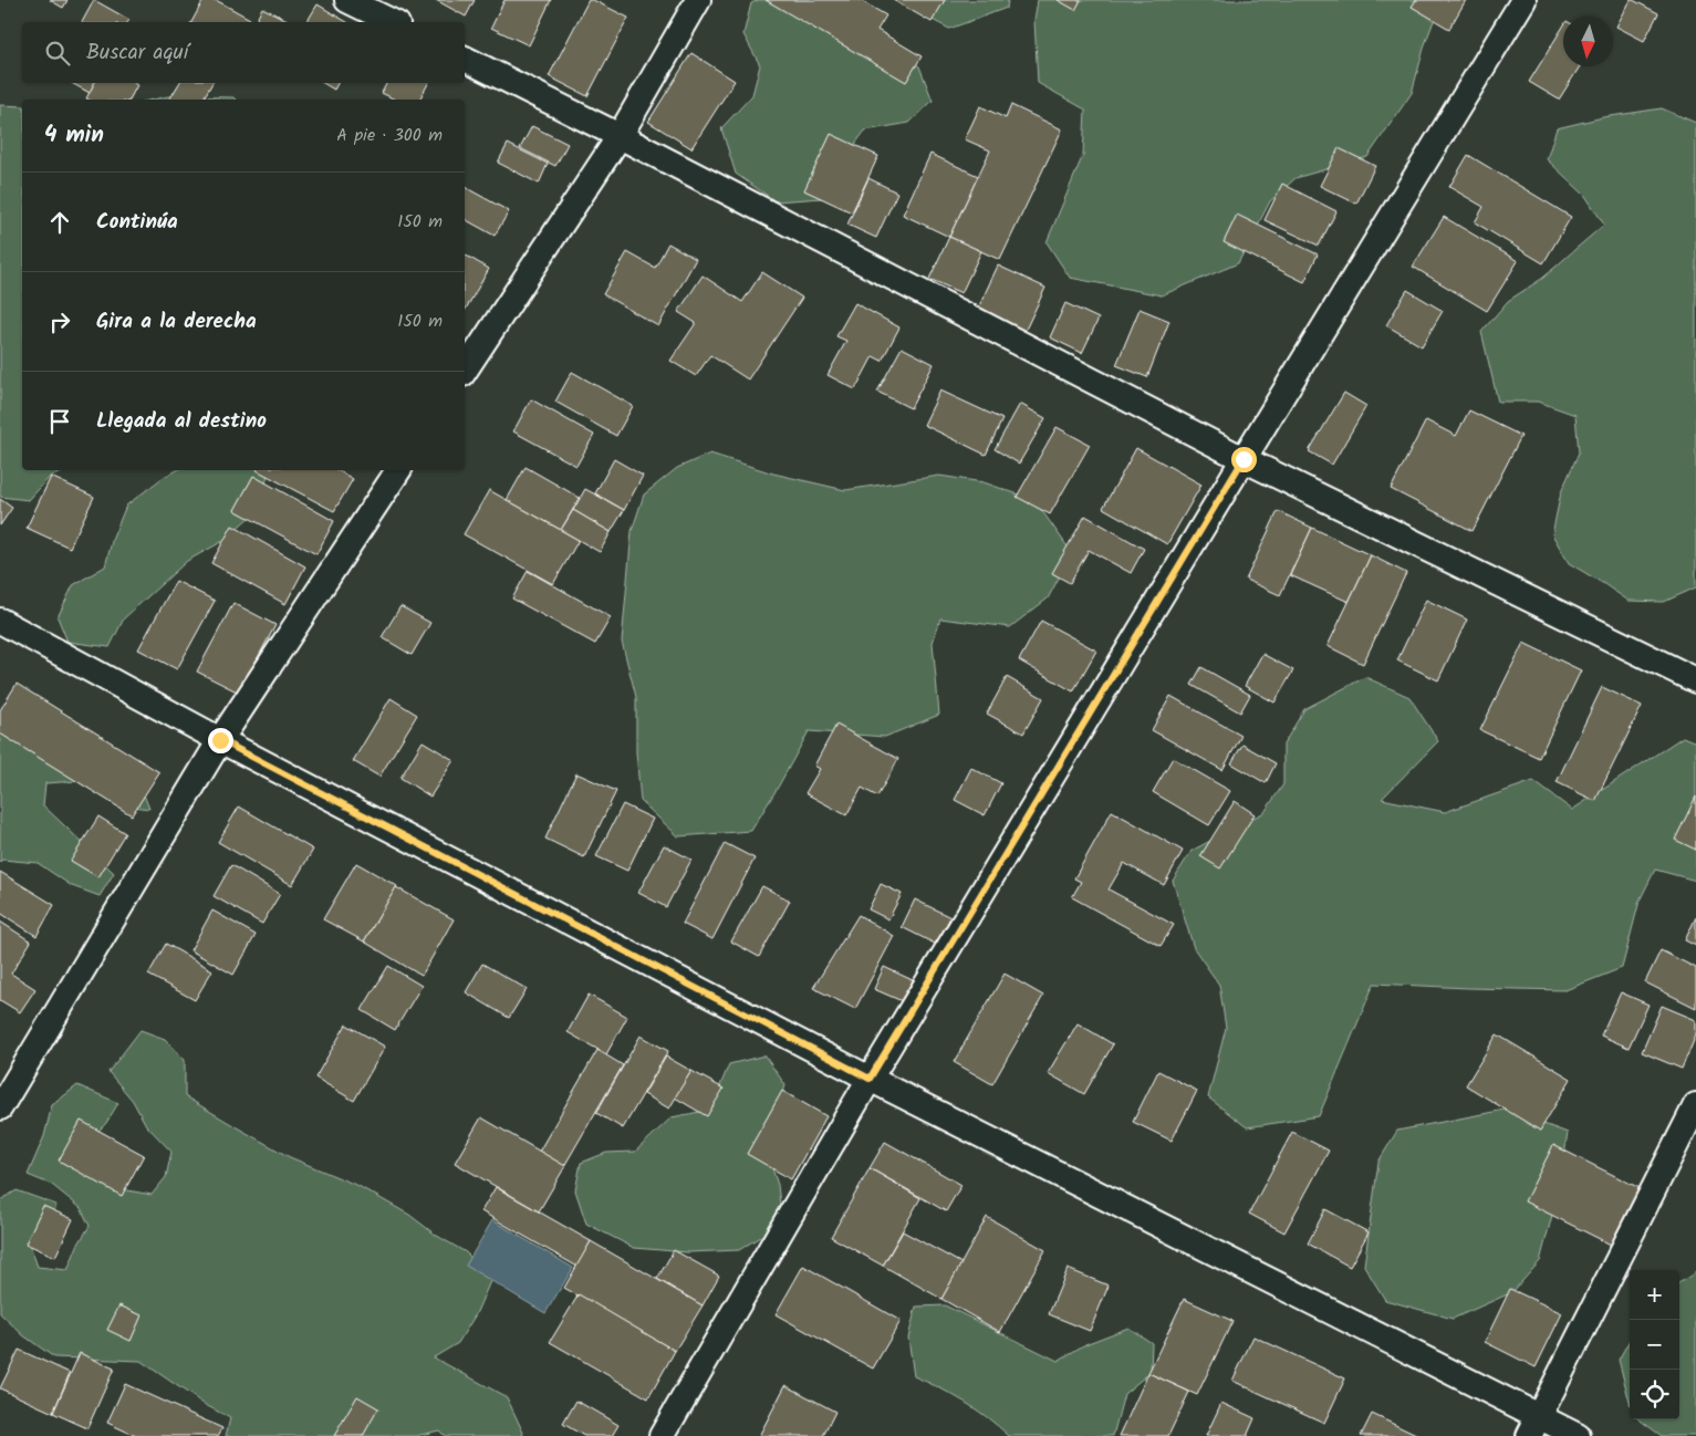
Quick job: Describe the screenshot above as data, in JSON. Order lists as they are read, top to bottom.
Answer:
{
  "north": "bottom",
  "page": {
    "search": "Buscar aquí",
    "heading": ["4 min", "A pie · 300 m"],
    "list": [
      ["Continúa", "150 m"],
      ["Gira a la derecha", "150 m"],
      "Llegada al destino"
    ],
    "map_buttons": ["+", "−"]
  }
}
